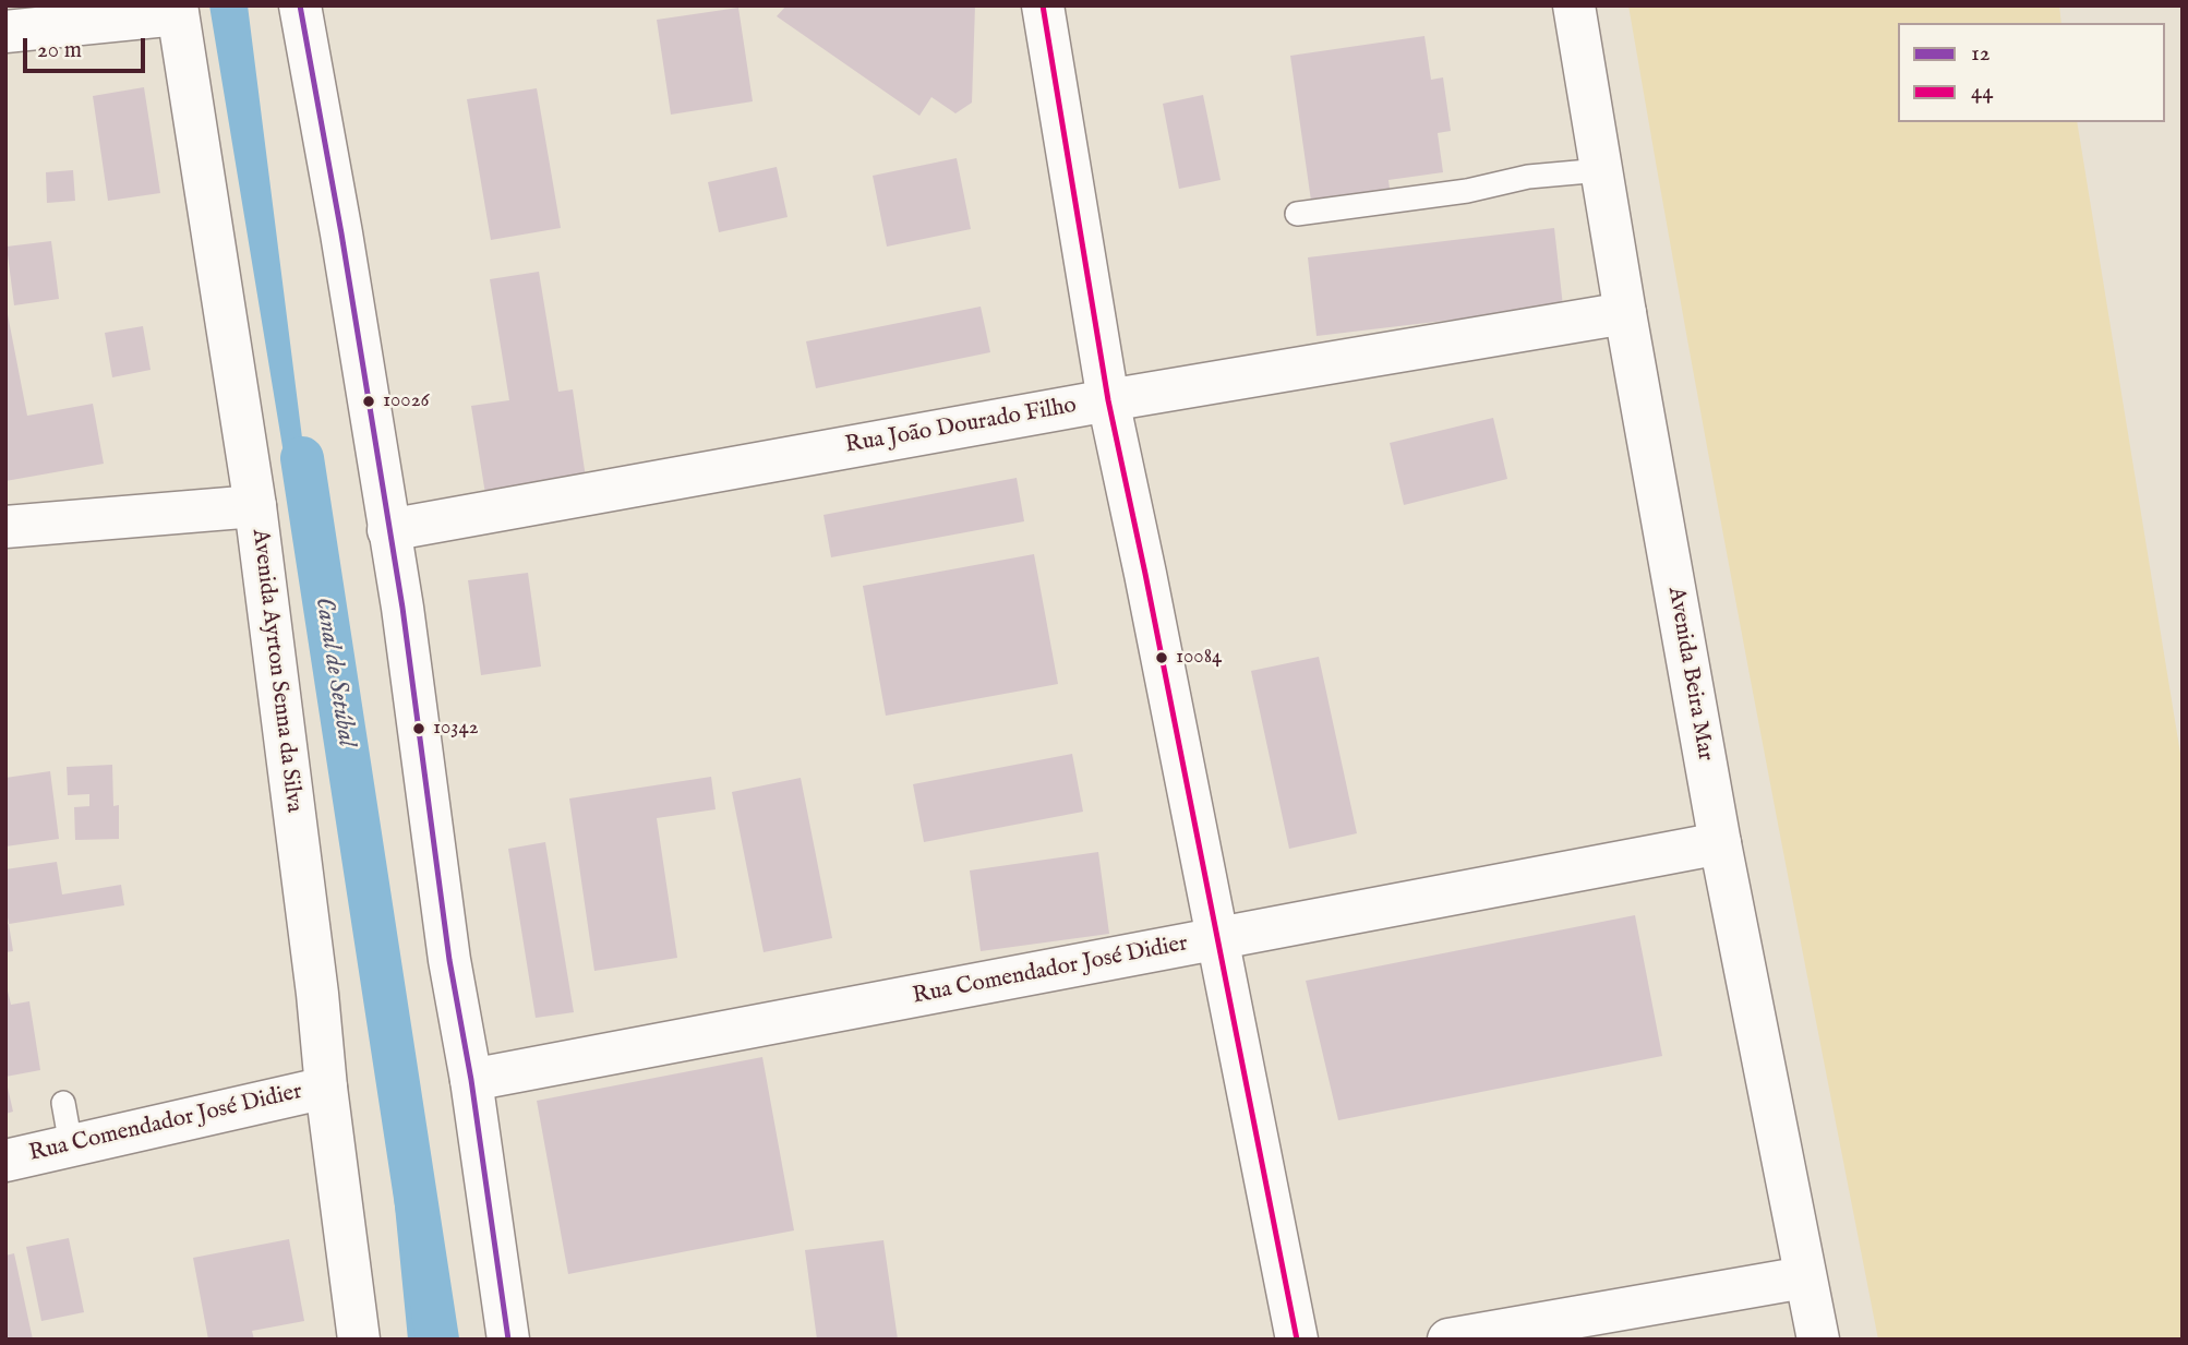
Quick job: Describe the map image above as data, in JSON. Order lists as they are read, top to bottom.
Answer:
{
  "streets": {
    "main road": [
      "Rua João Dourado Filho",
      "Avenida Ayrton Senna da Silva",
      "Avenida Beira Mar",
      "Rua Comendador José Didier"
    ]
  },
  "crossings": [
    ["Rua João Dourado Filho", "Avenida Beira Mar"],
    ["Avenida Ayrton Senna da Silva", "Rua Comendador José Didier"],
    ["Avenida Beira Mar", "Rua Comendador José Didier"]
  ],
  "water": ["Canal de Setúbal"],
  "places": ["10026", "10084", "10342"],
  "lines": ["transit line 12", "transit line 44"],
  "legend": ["12", "44"],
  "scale_bar": "20 m"
}
